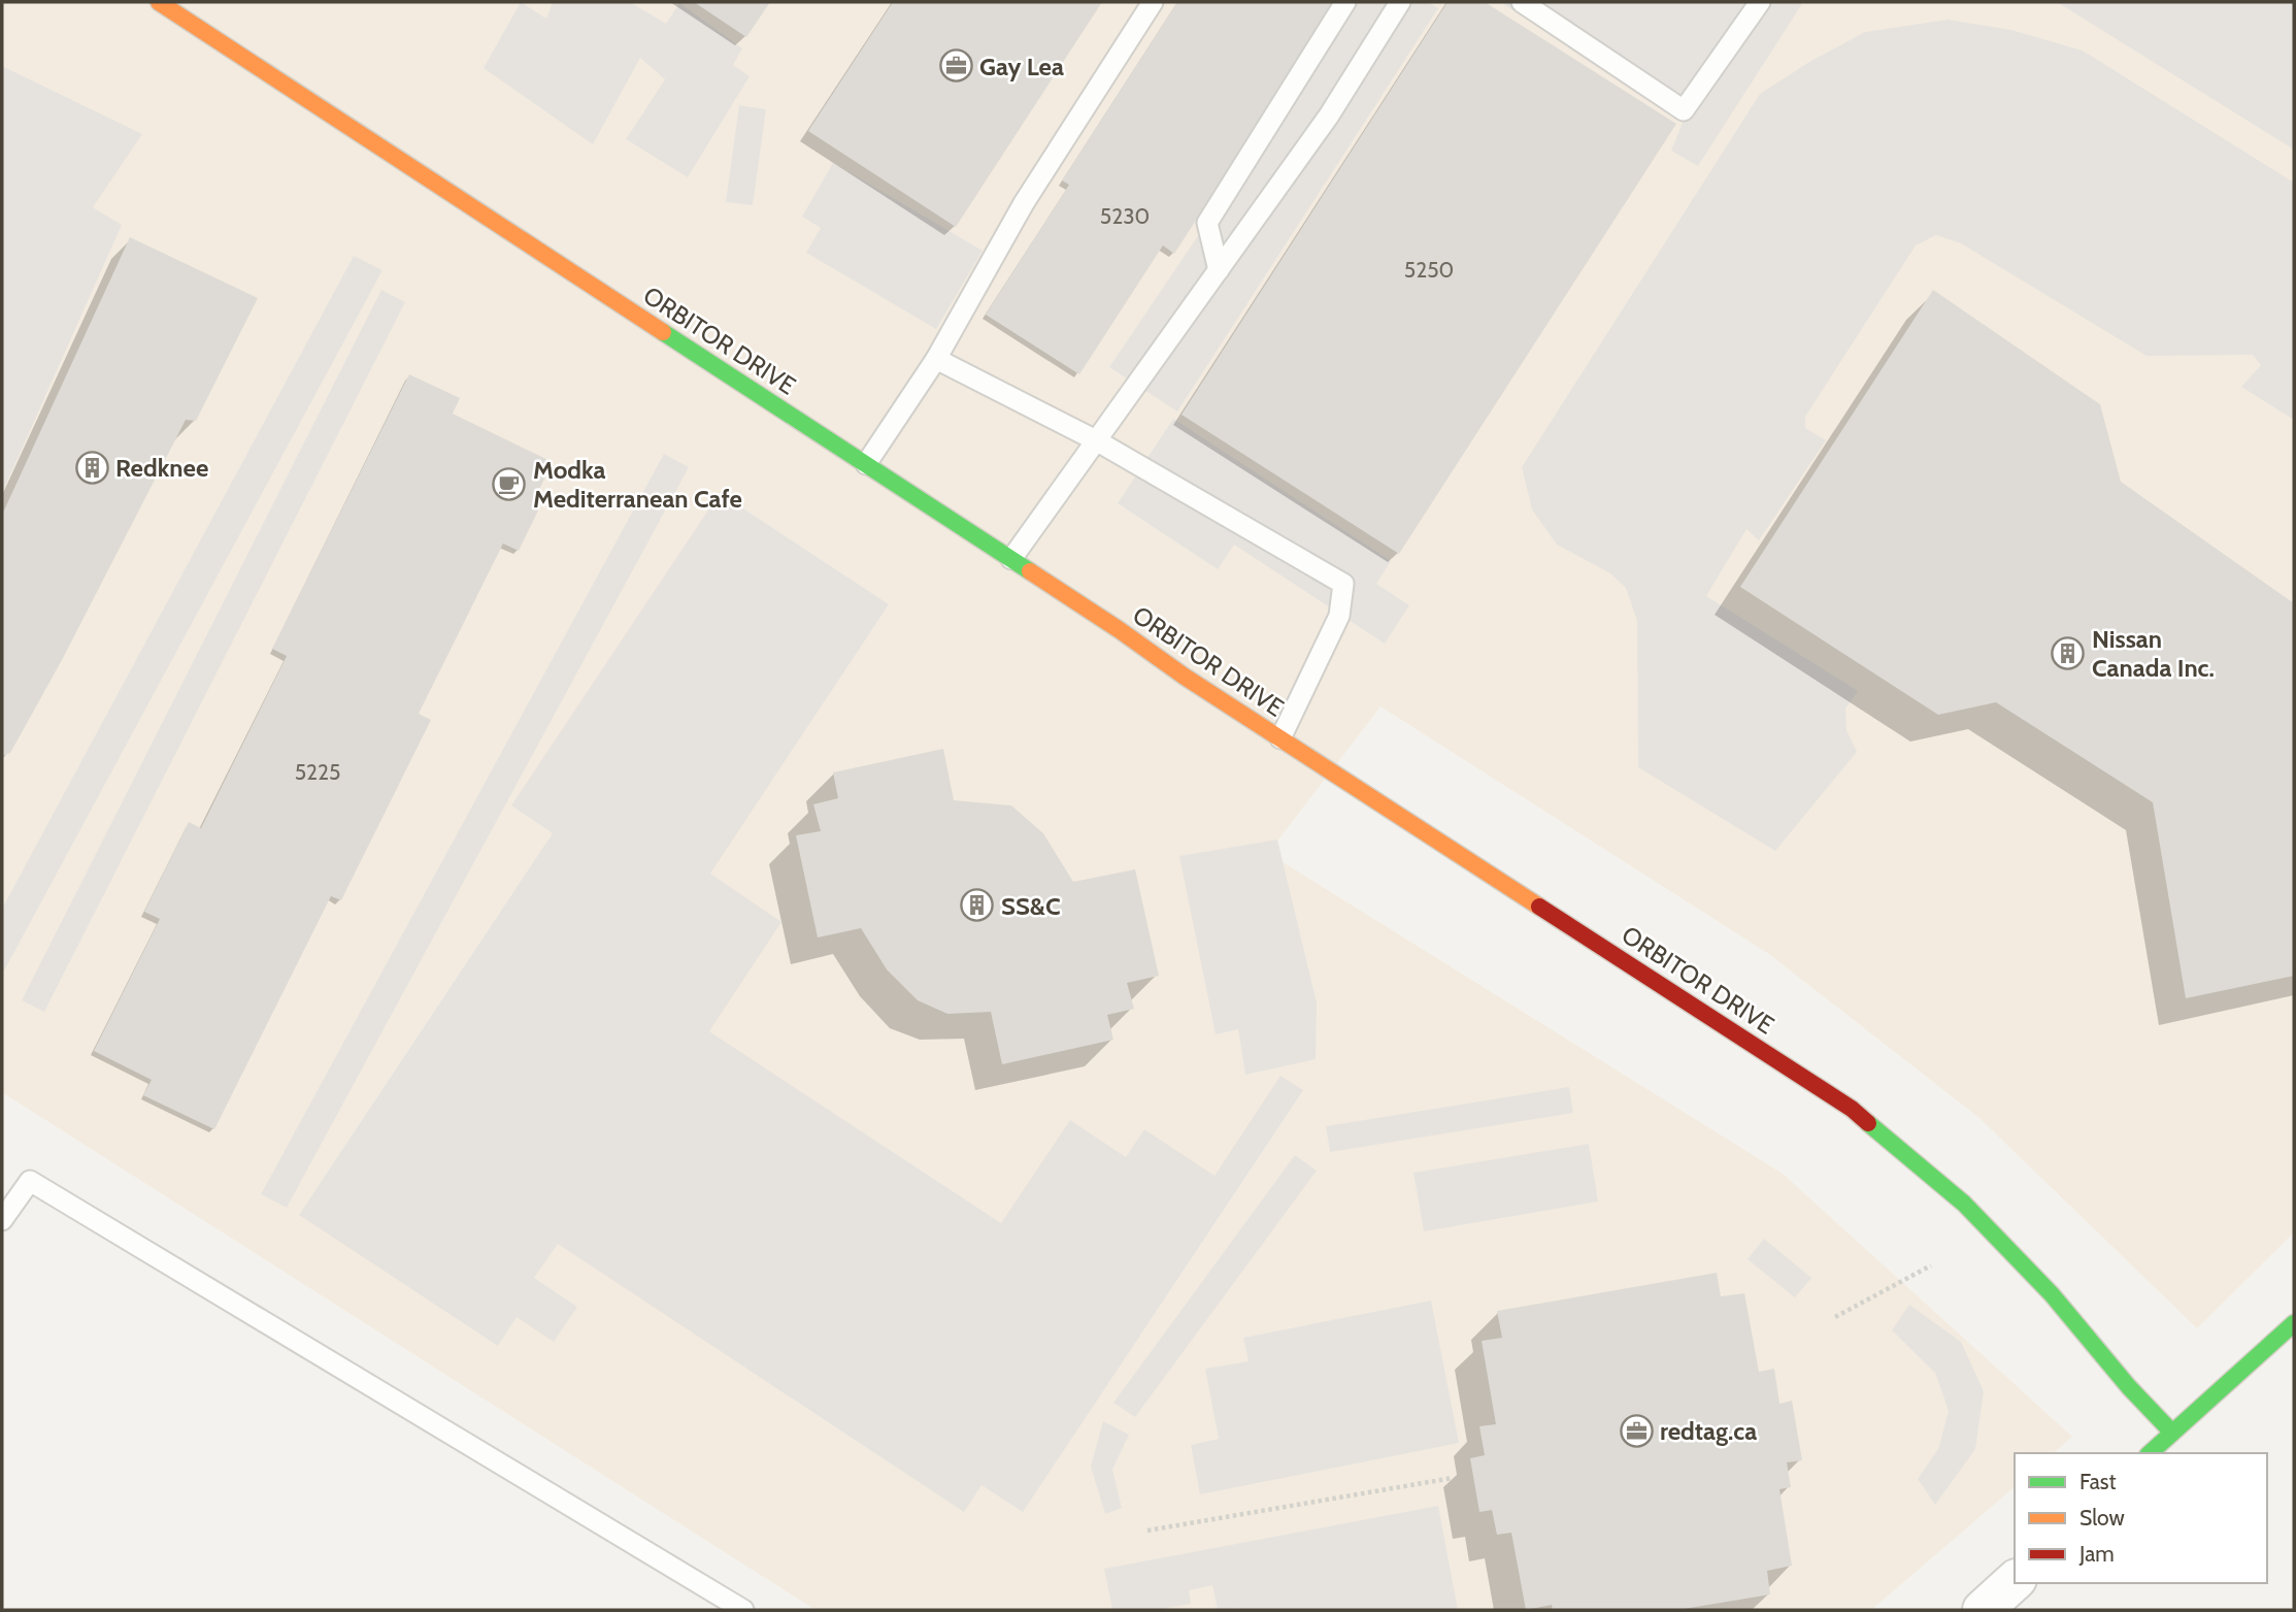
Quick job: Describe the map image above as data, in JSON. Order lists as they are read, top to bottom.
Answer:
{
  "streets": {
    "street": ["ORBITOR DRIVE"]
  },
  "places": {
    "office": ["Gay Lea", "redtag.ca"],
    "building": ["Redknee", "Nissan Canada Inc.", "SS&C"],
    "cafe": ["Modka Mediterranean Cafe"]
  },
  "house_numbers": ["5230", "5250", "5225"],
  "legend": ["Fast", "Slow", "Jam"]
}
